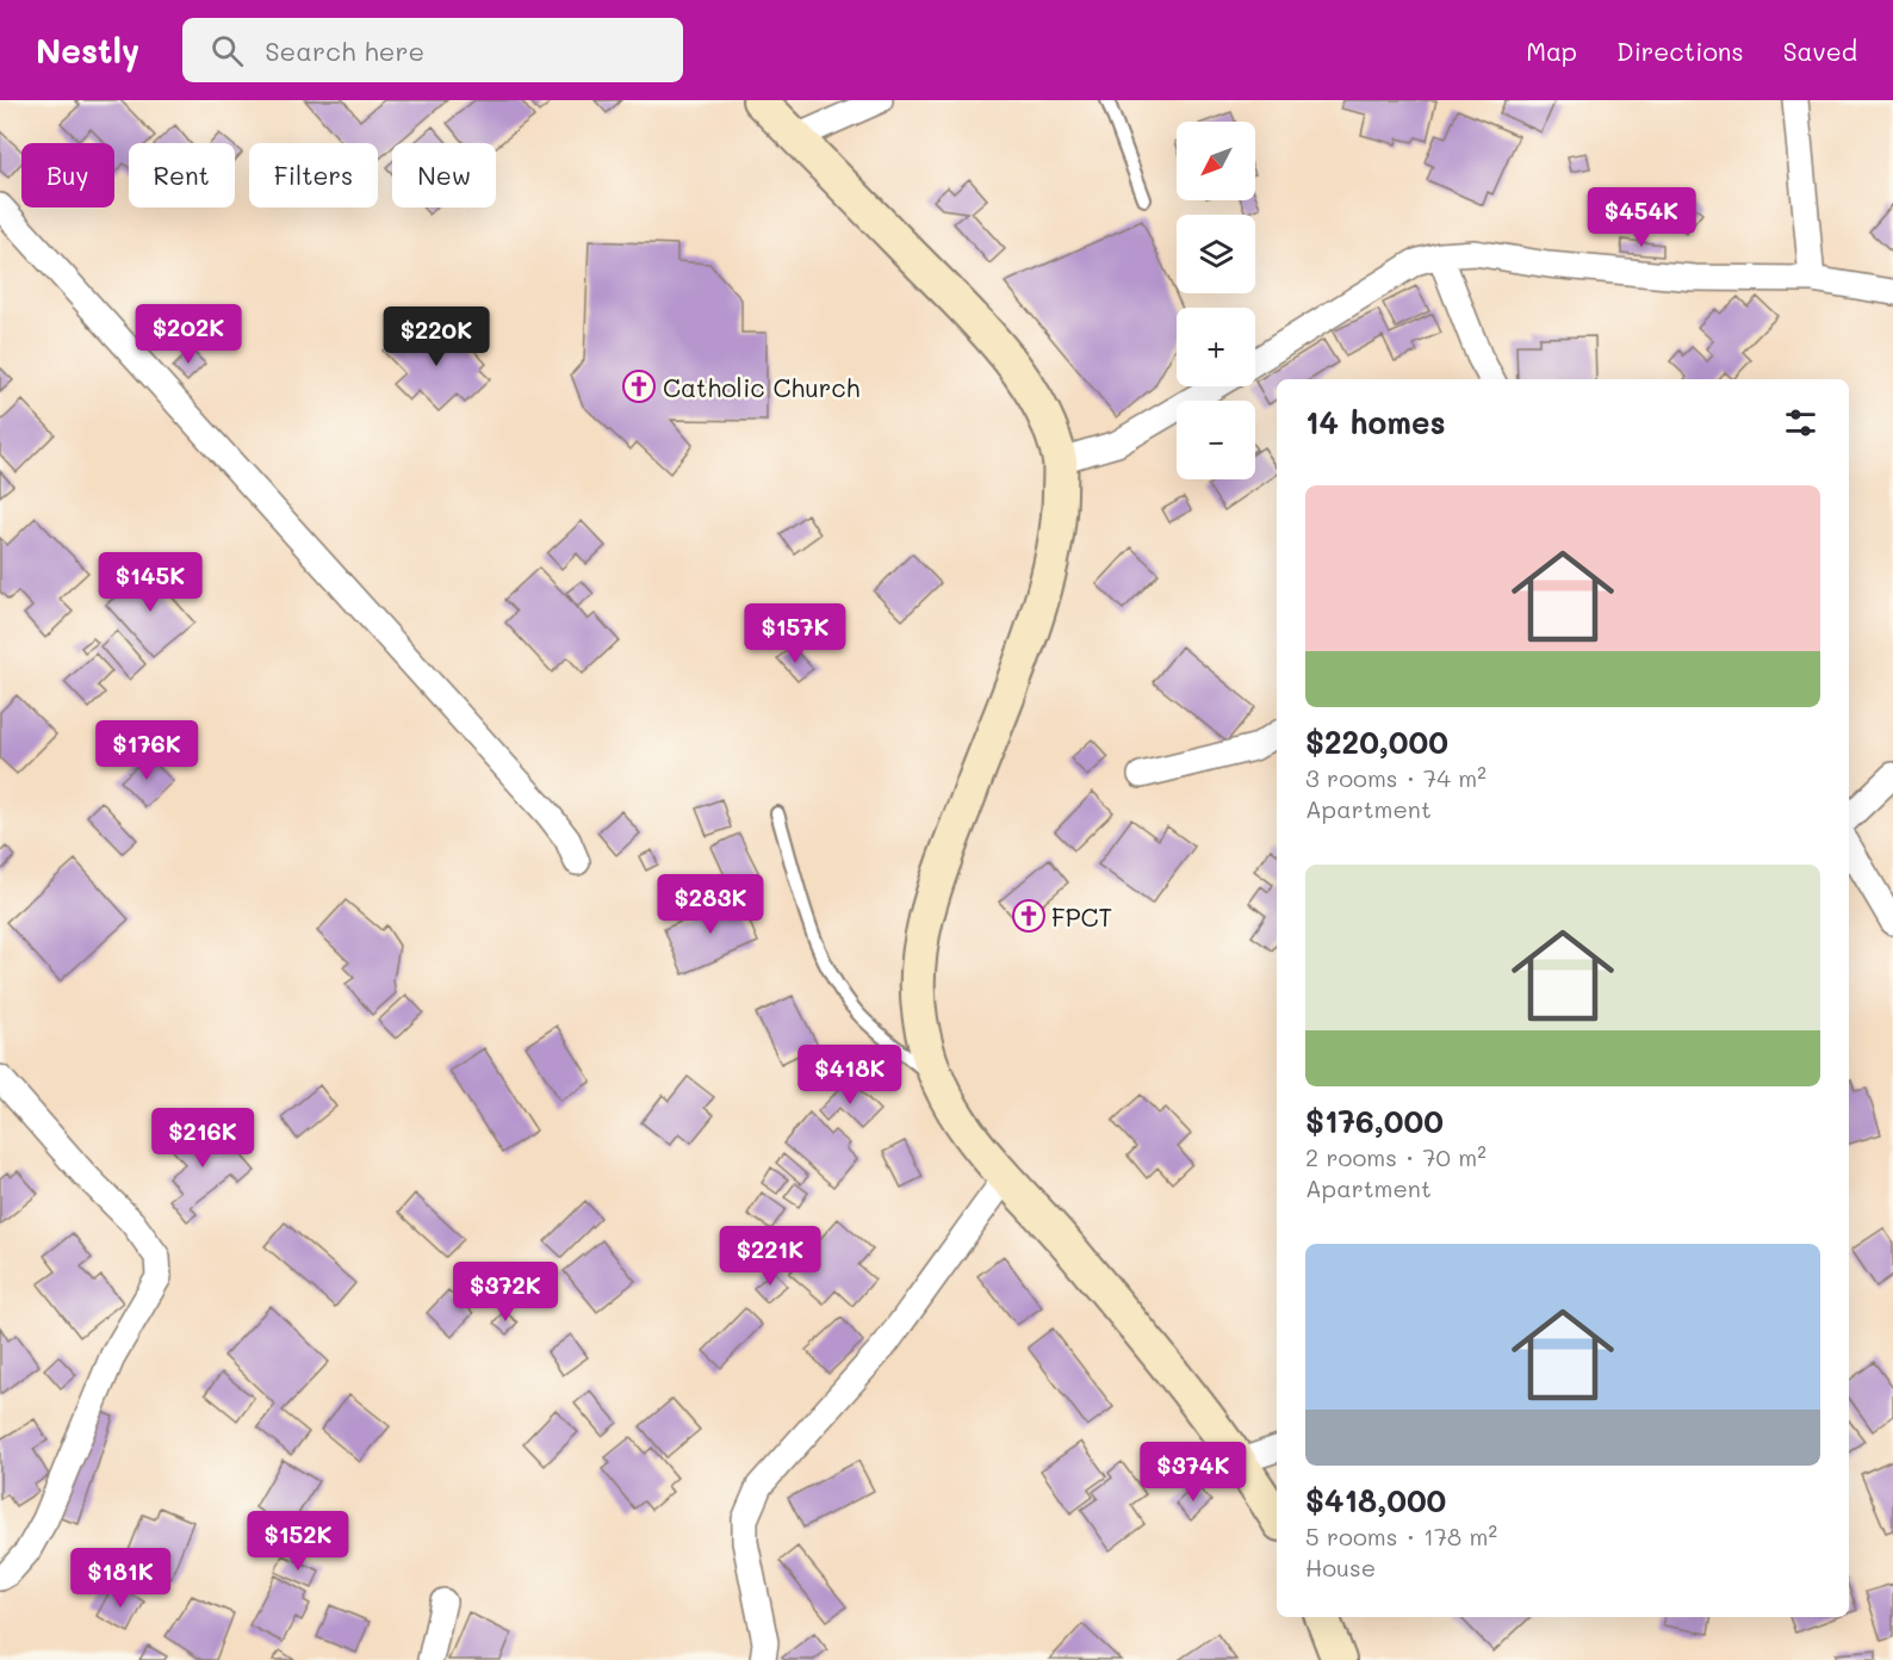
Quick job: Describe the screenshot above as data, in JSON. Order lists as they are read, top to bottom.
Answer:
{
  "places": {
    "church": ["Catholic Church", "FPCT"]
  },
  "north": "bottom left",
  "page": {
    "header": "Nestly",
    "search": "Search here",
    "nav": ["Map", "Directions", "Saved"],
    "map_buttons": ["+", "−"],
    "chip": [
      "Buy",
      "Rent",
      "Filters",
      "New"
    ],
    "price": [
      "$454K",
      "$202K",
      "$220K",
      "$145K",
      "$157K",
      "$176K",
      "$283K",
      "$418K",
      "$216K",
      "$221K",
      "$372K",
      "$374K",
      "$152K",
      "$181K"
    ],
    "heading": "14 homes",
    "list": [
      {
        "name": "$220,000",
        "note": "3 rooms · 74 m² · Apartment"
      },
      {
        "name": "$176,000",
        "note": "2 rooms · 70 m² · Apartment"
      },
      {
        "name": "$418,000",
        "note": "5 rooms · 178 m² · House"
      }
    ]
  }
}
